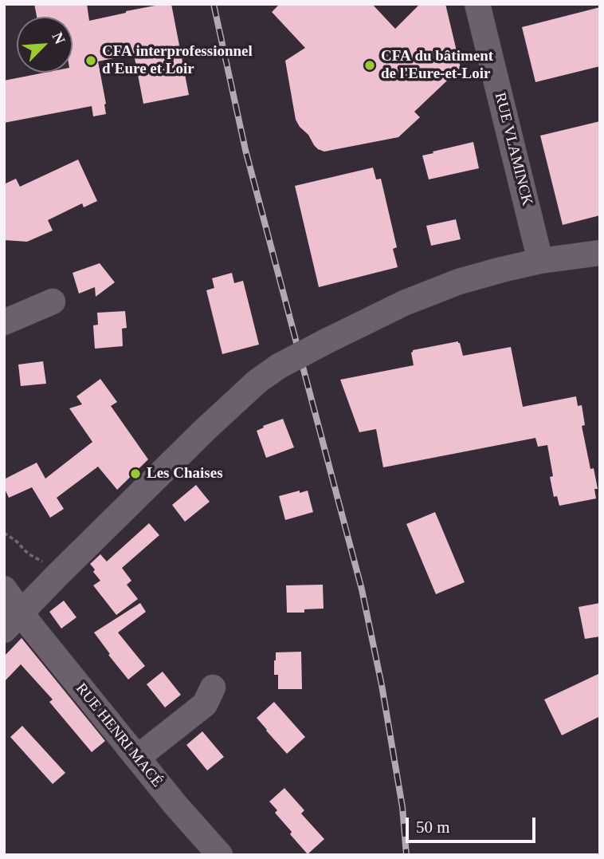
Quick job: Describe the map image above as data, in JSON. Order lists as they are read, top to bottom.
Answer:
{
  "streets": {
    "street": ["RUE VLAMINCK", "RUE HENRI MACÉ"]
  },
  "places": ["CFA interprofessionnel d'Eure et Loir", "CFA du bâtiment de l'Eure-et-Loir", "Les Chaises"],
  "scale_bar": "50 m",
  "north": "top right"
}
